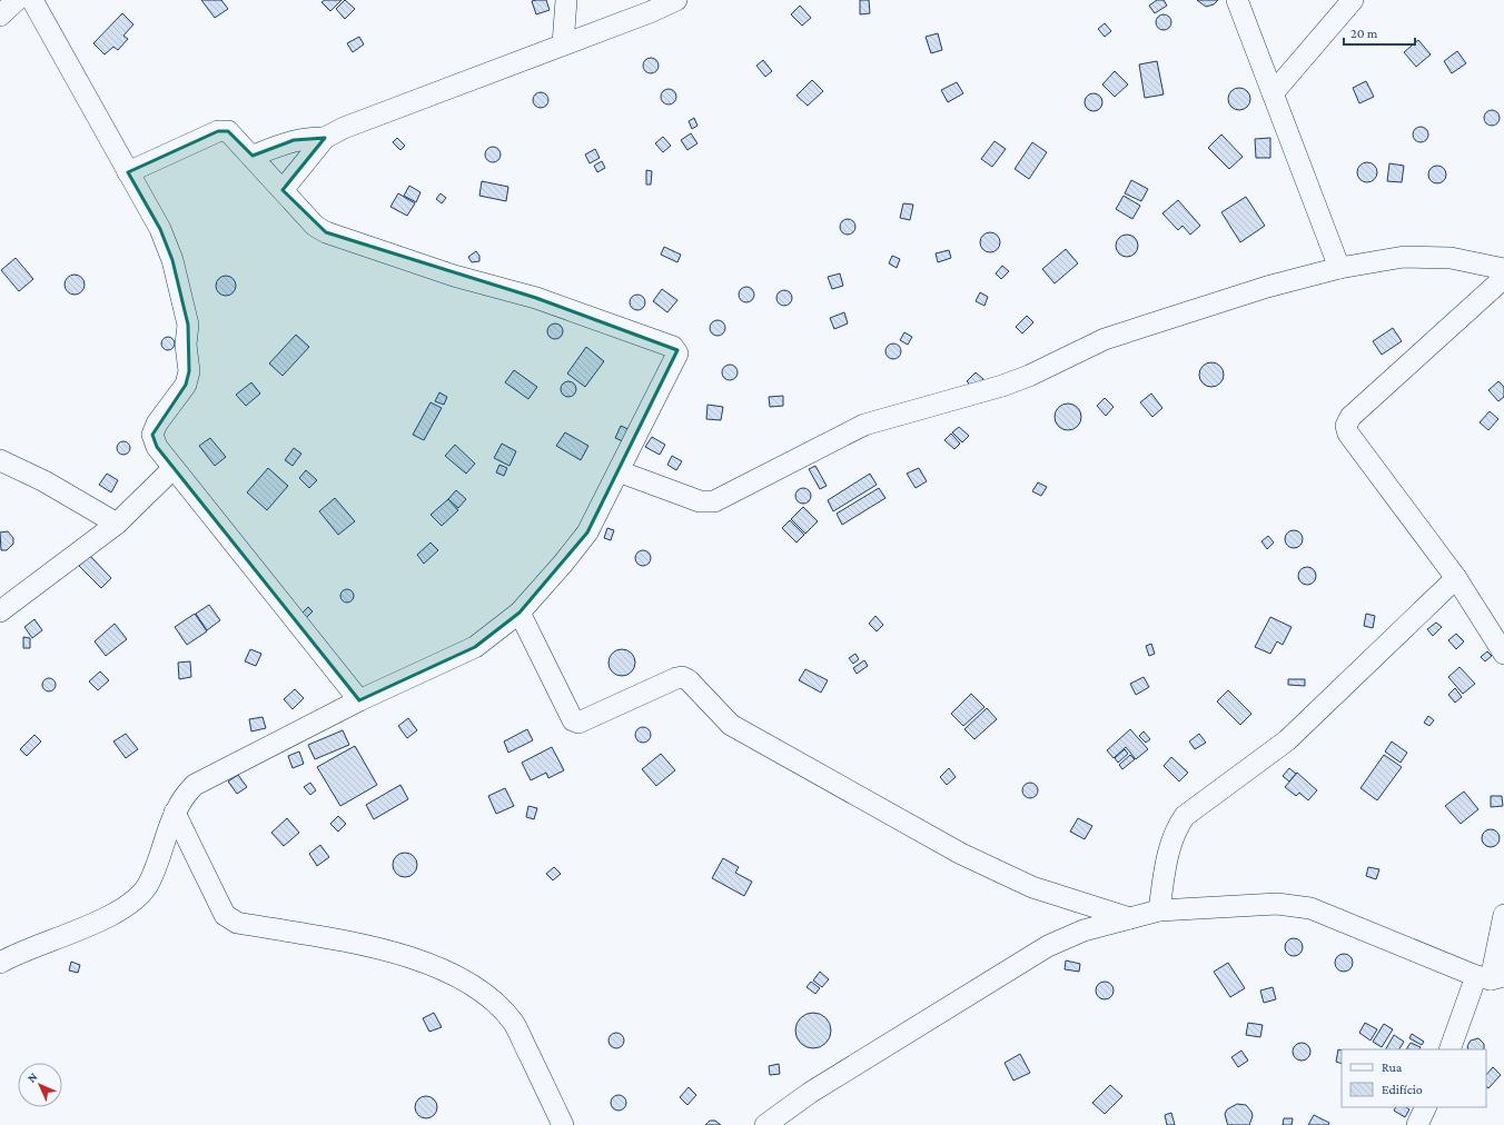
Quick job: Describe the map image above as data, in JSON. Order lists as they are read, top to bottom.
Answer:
{
  "legend": ["Rua", "Edifício"],
  "scale_bar": "20 m",
  "north": "top left"
}
